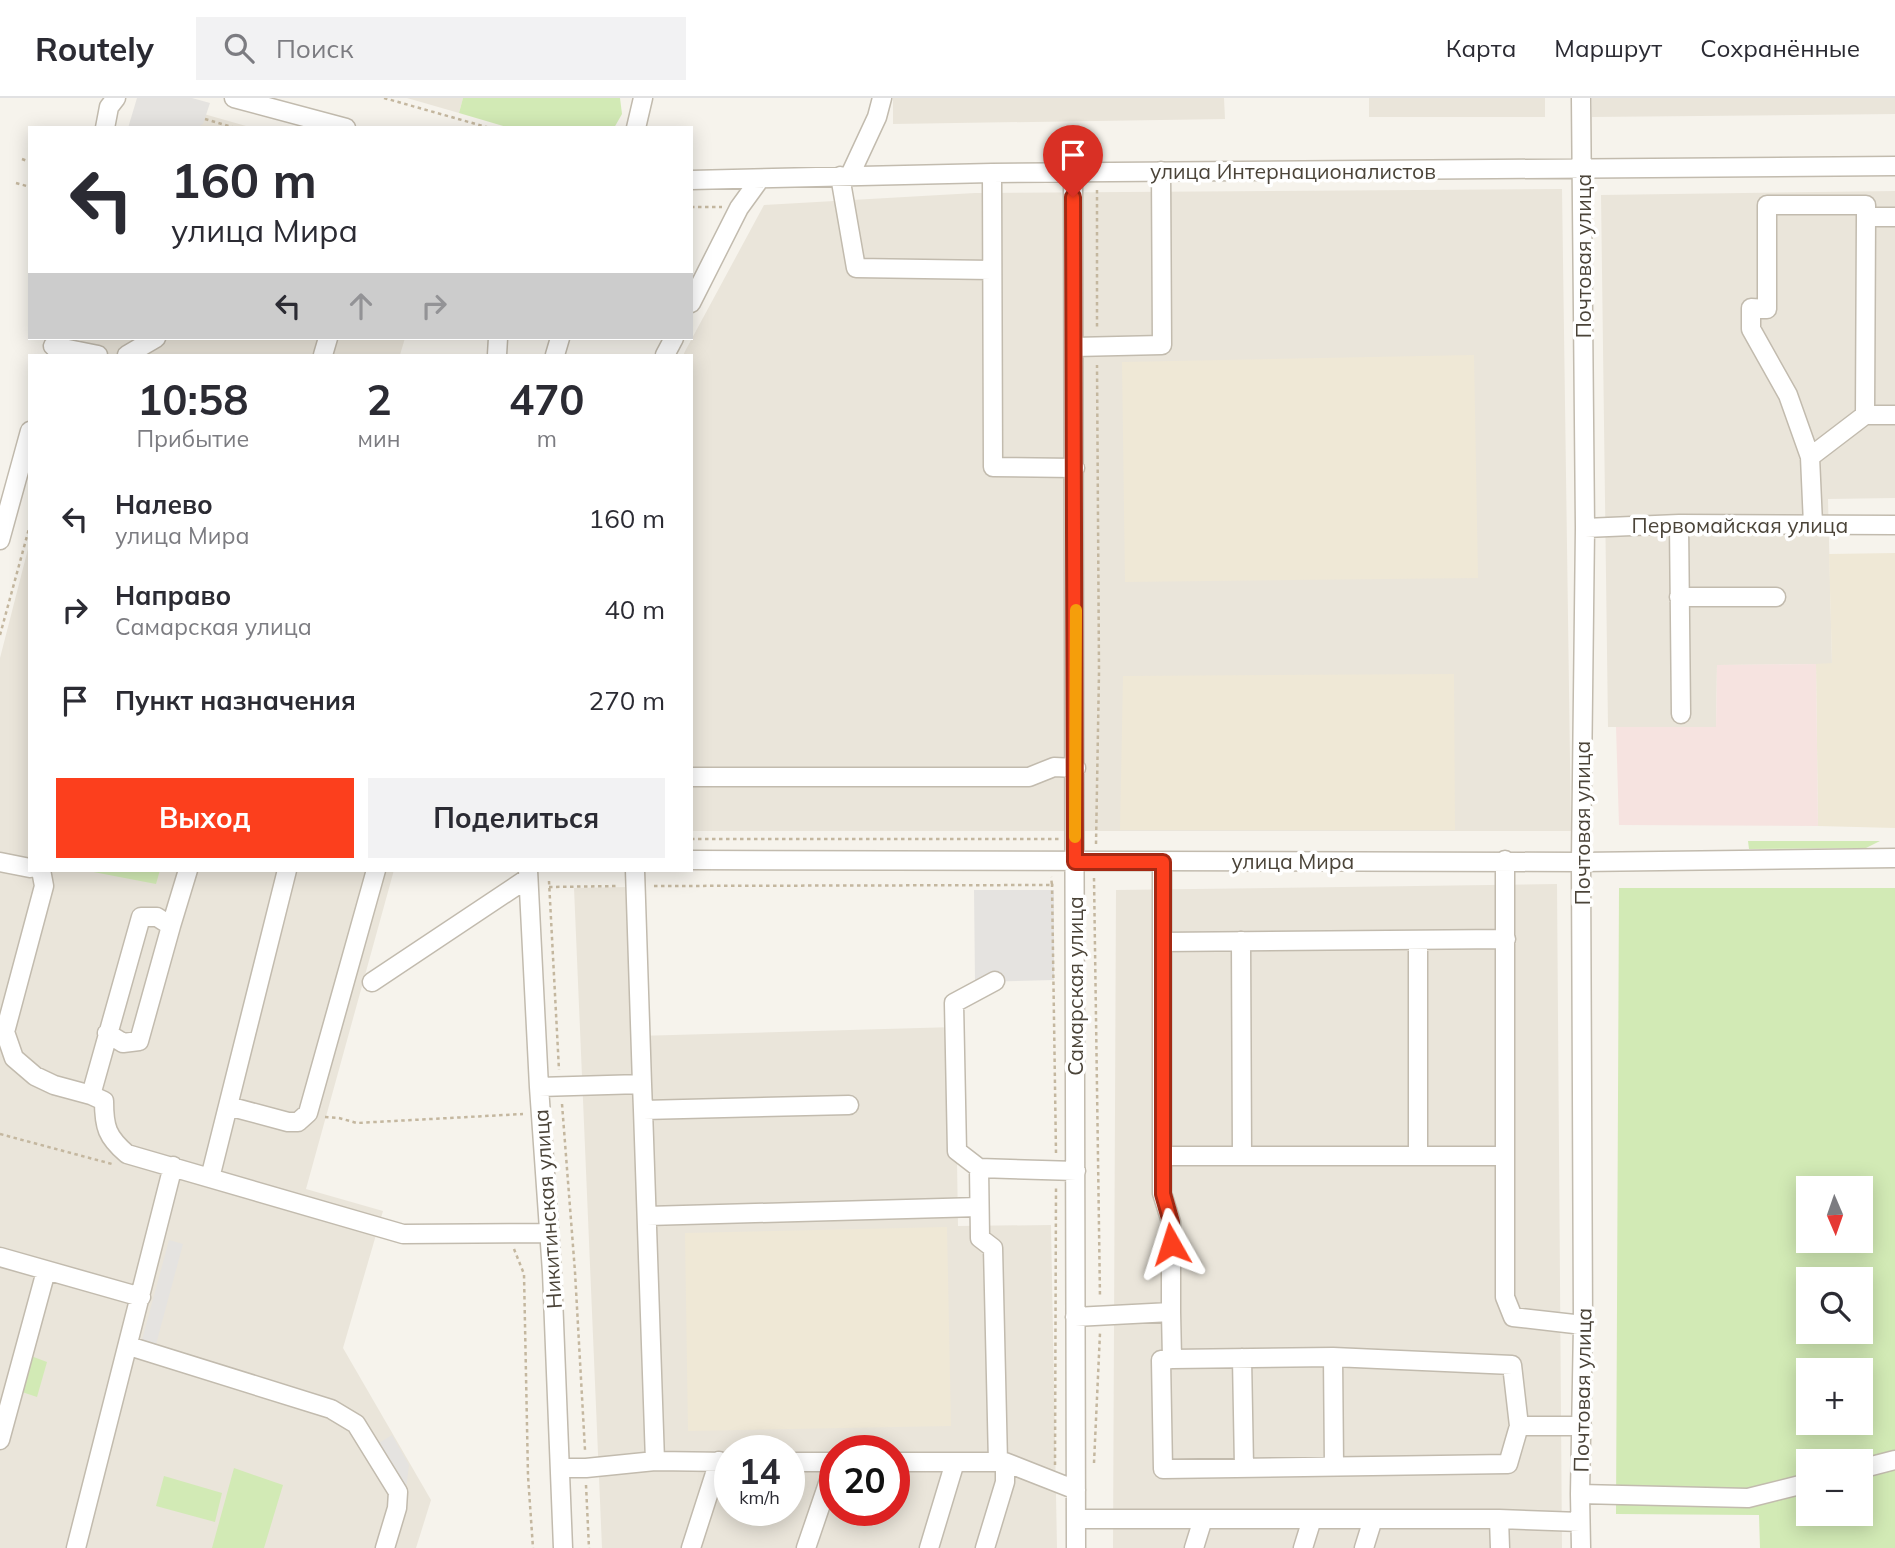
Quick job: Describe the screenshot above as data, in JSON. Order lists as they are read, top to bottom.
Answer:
{
  "streets": {
    "street": [
      "улица Интернационалистов",
      "Почтовая улица",
      "Первомайская улица",
      "улица Мира",
      "Самарская улица",
      "Никитинская улица"
    ]
  },
  "crossings": [
    ["улица Интернационалистов", "Почтовая улица"],
    ["улица Интернационалистов", "Самарская улица"],
    ["Почтовая улица", "Первомайская улица"],
    ["Почтовая улица", "улица Мира"],
    ["улица Мира", "Самарская улица"]
  ],
  "north": "bottom",
  "page": {
    "header": "Routely",
    "search": "Поиск",
    "nav": ["Карта", "Маршрут", "Сохранённые"],
    "turn": ["160 m", "улица Мира"],
    "eta": [
      "10:58",
      "Прибытие",
      "2",
      "мин",
      "470",
      "m"
    ],
    "list": [
      {
        "name": "Налево",
        "note": "улица Мира",
        "value": "160 m"
      },
      {
        "name": "Направо",
        "note": "Самарская улица",
        "value": "40 m"
      },
      {
        "name": "Пункт назначения",
        "value": "270 m"
      }
    ],
    "buttons": ["Выход", "Поделиться"],
    "map_buttons": ["+", "−"],
    "speed": "14 km/h",
    "limit": "20"
  }
}
